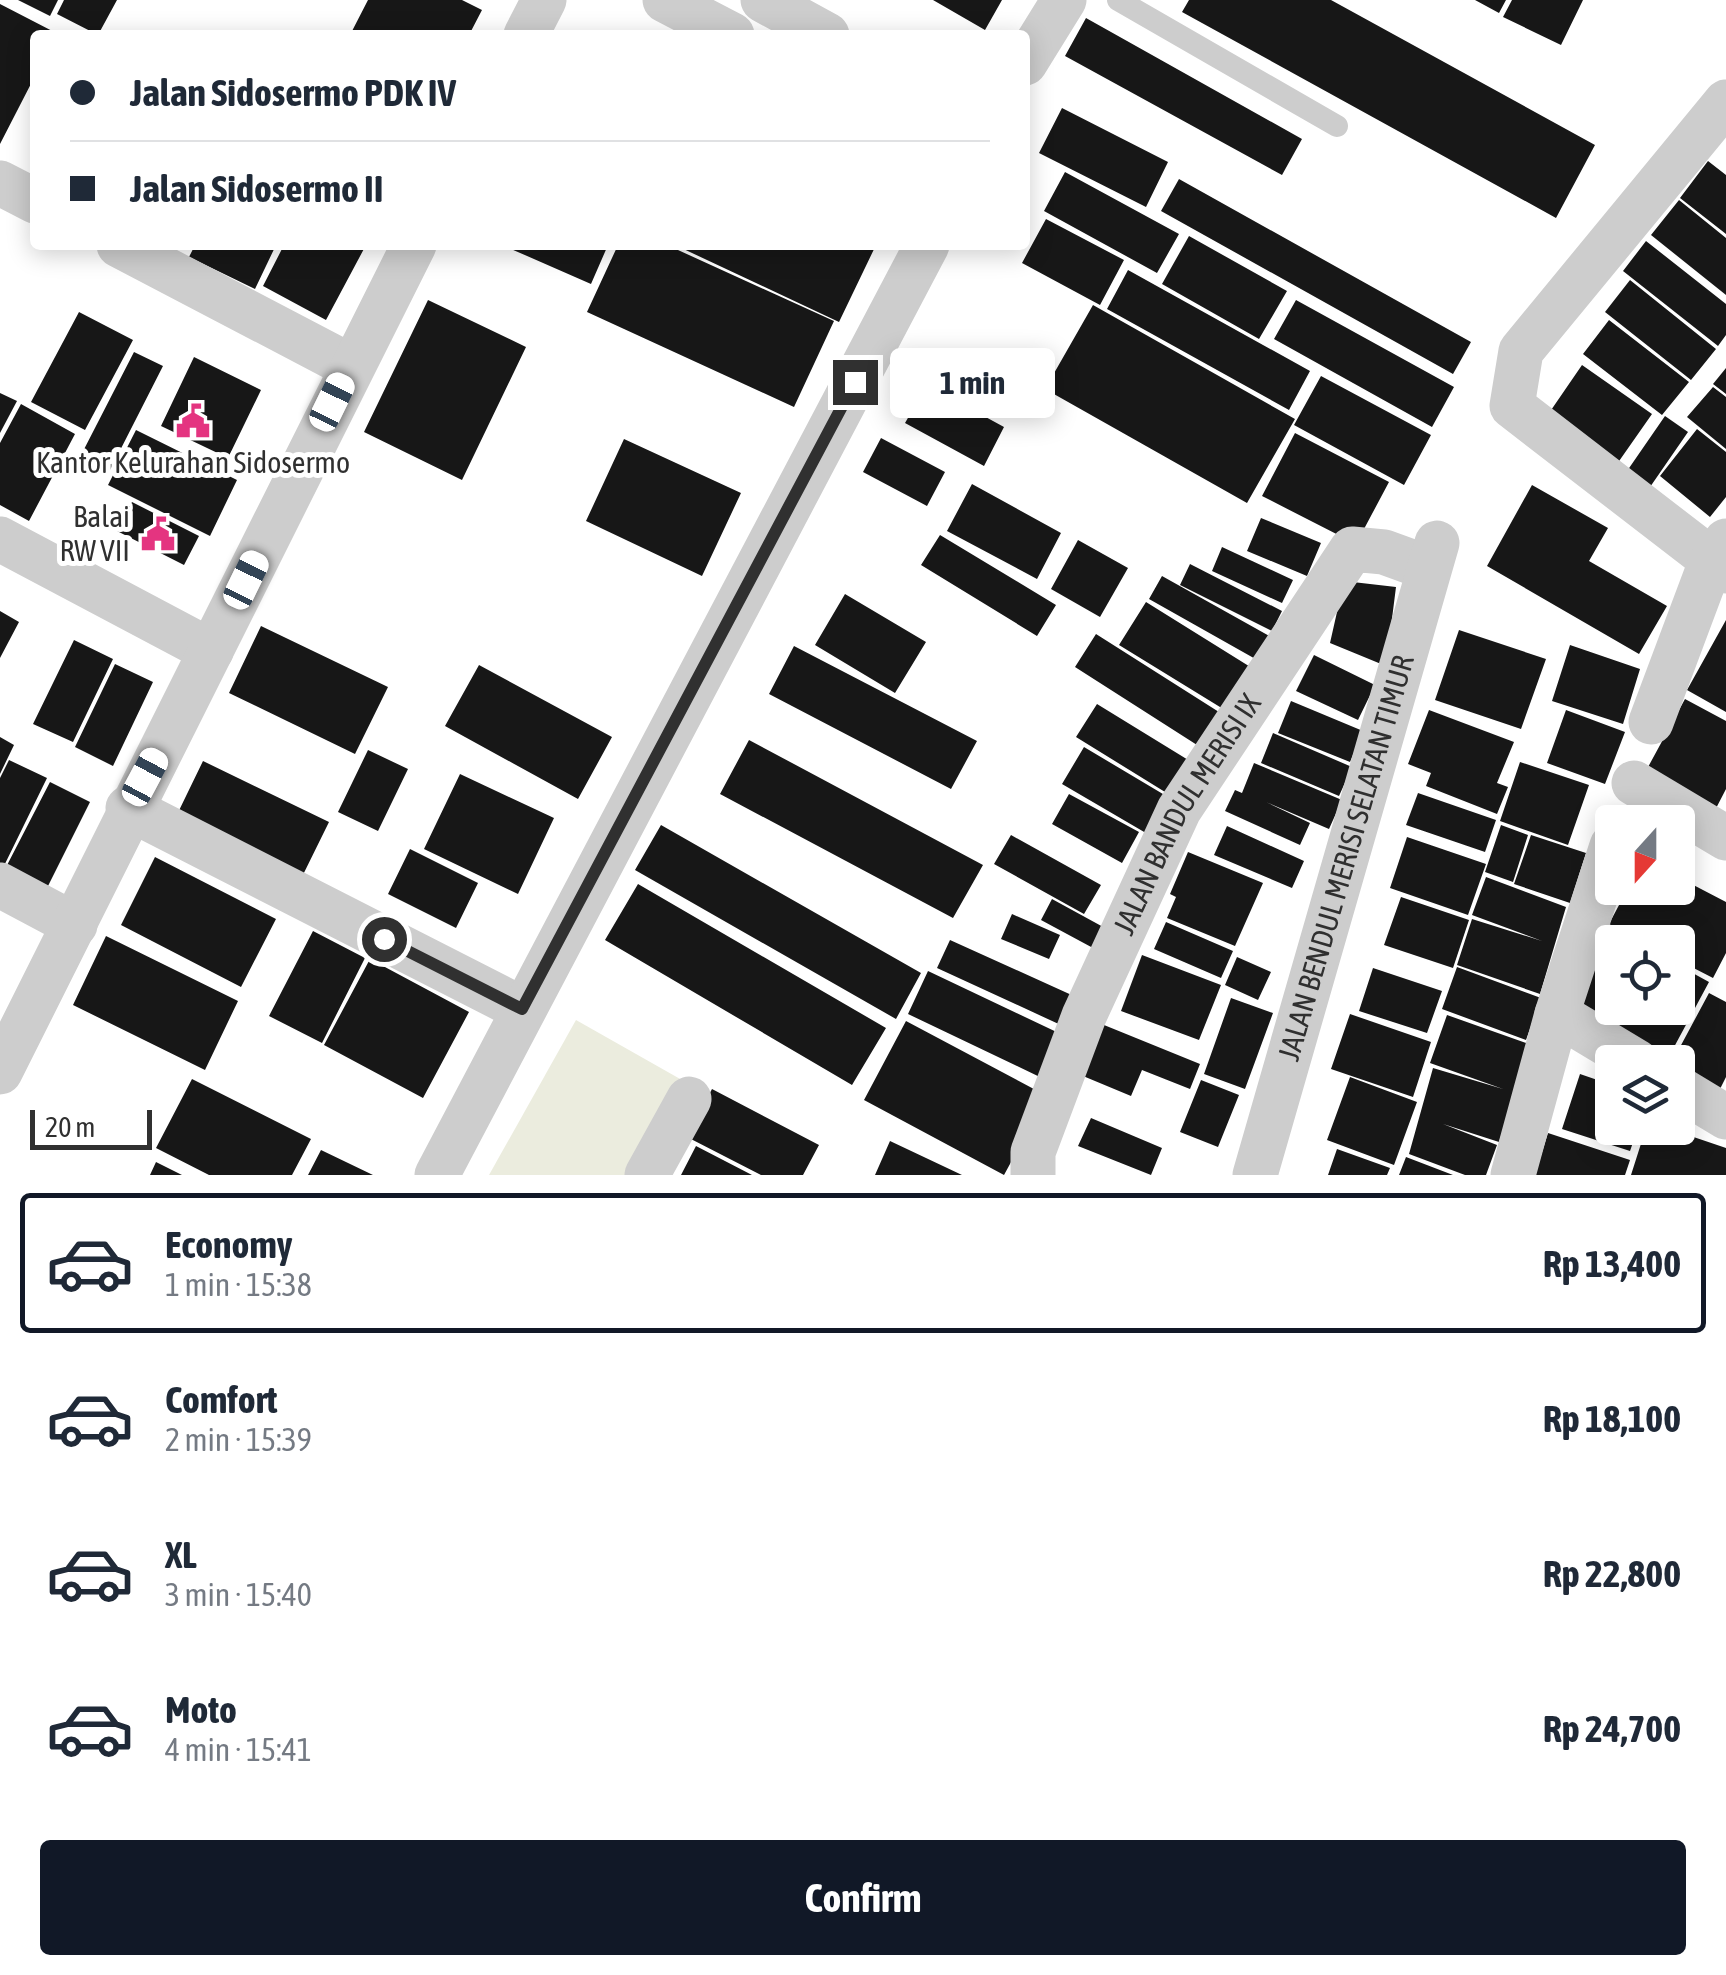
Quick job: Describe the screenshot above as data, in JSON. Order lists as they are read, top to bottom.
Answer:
{
  "streets": {
    "street": ["JALAN BANDUL MERISI IX", "JALAN BENDUL MERISI SELATAN TIMUR"]
  },
  "crossings": [
    ["JALAN BANDUL MERISI IX", "JALAN BENDUL MERISI SELATAN TIMUR"]
  ],
  "places": {
    "public building": ["Kantor Kelurahan Sidosermo", "Balai RW VII"]
  },
  "scale_bar": "20 m",
  "north": "bottom",
  "page": {
    "banner": ["Jalan Sidosermo PDK IV", "Jalan Sidosermo II"],
    "bubble": "1 min",
    "scale": "20 m",
    "list": [
      {
        "name": "Economy",
        "note": "1 min · 15:38",
        "value": "Rp 13,400"
      },
      {
        "name": "Comfort",
        "note": "2 min · 15:39",
        "value": "Rp 18,100"
      },
      {
        "name": "XL",
        "note": "3 min · 15:40",
        "value": "Rp 22,800"
      },
      {
        "name": "Moto",
        "note": "4 min · 15:41",
        "value": "Rp 24,700"
      }
    ],
    "buttons": "Confirm"
  }
}
